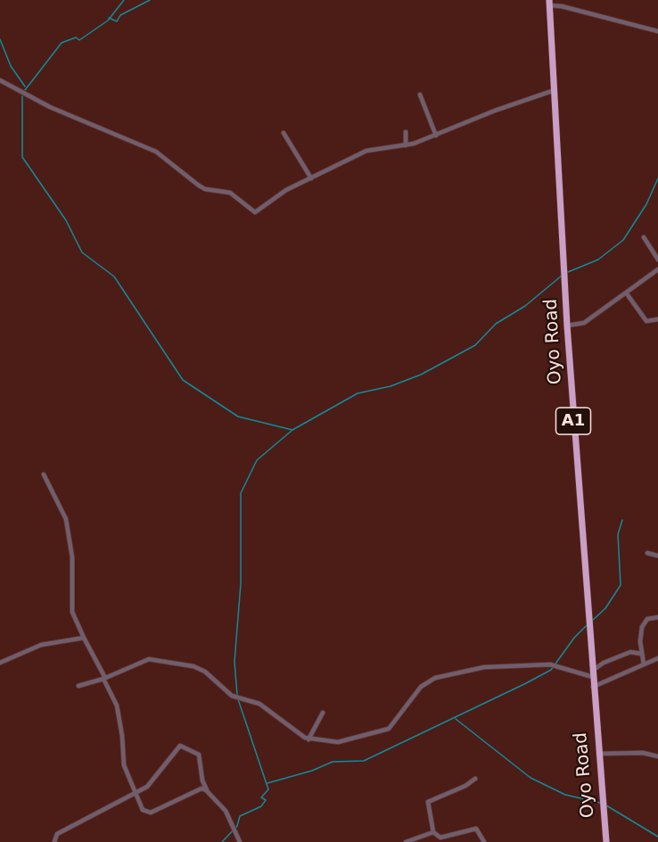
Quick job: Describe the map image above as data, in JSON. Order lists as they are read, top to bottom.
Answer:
{
  "streets": {
    "highway": ["Oyo Road", "A1"]
  }
}
